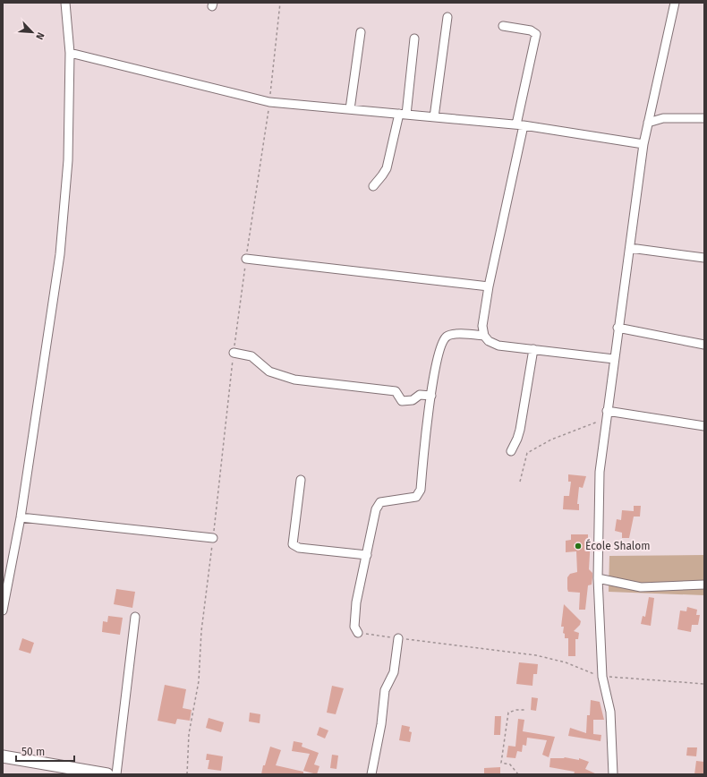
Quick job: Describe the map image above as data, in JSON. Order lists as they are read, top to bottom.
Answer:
{
  "places": ["École Shalom"],
  "scale_bar": "50 m",
  "north": "bottom right"
}
